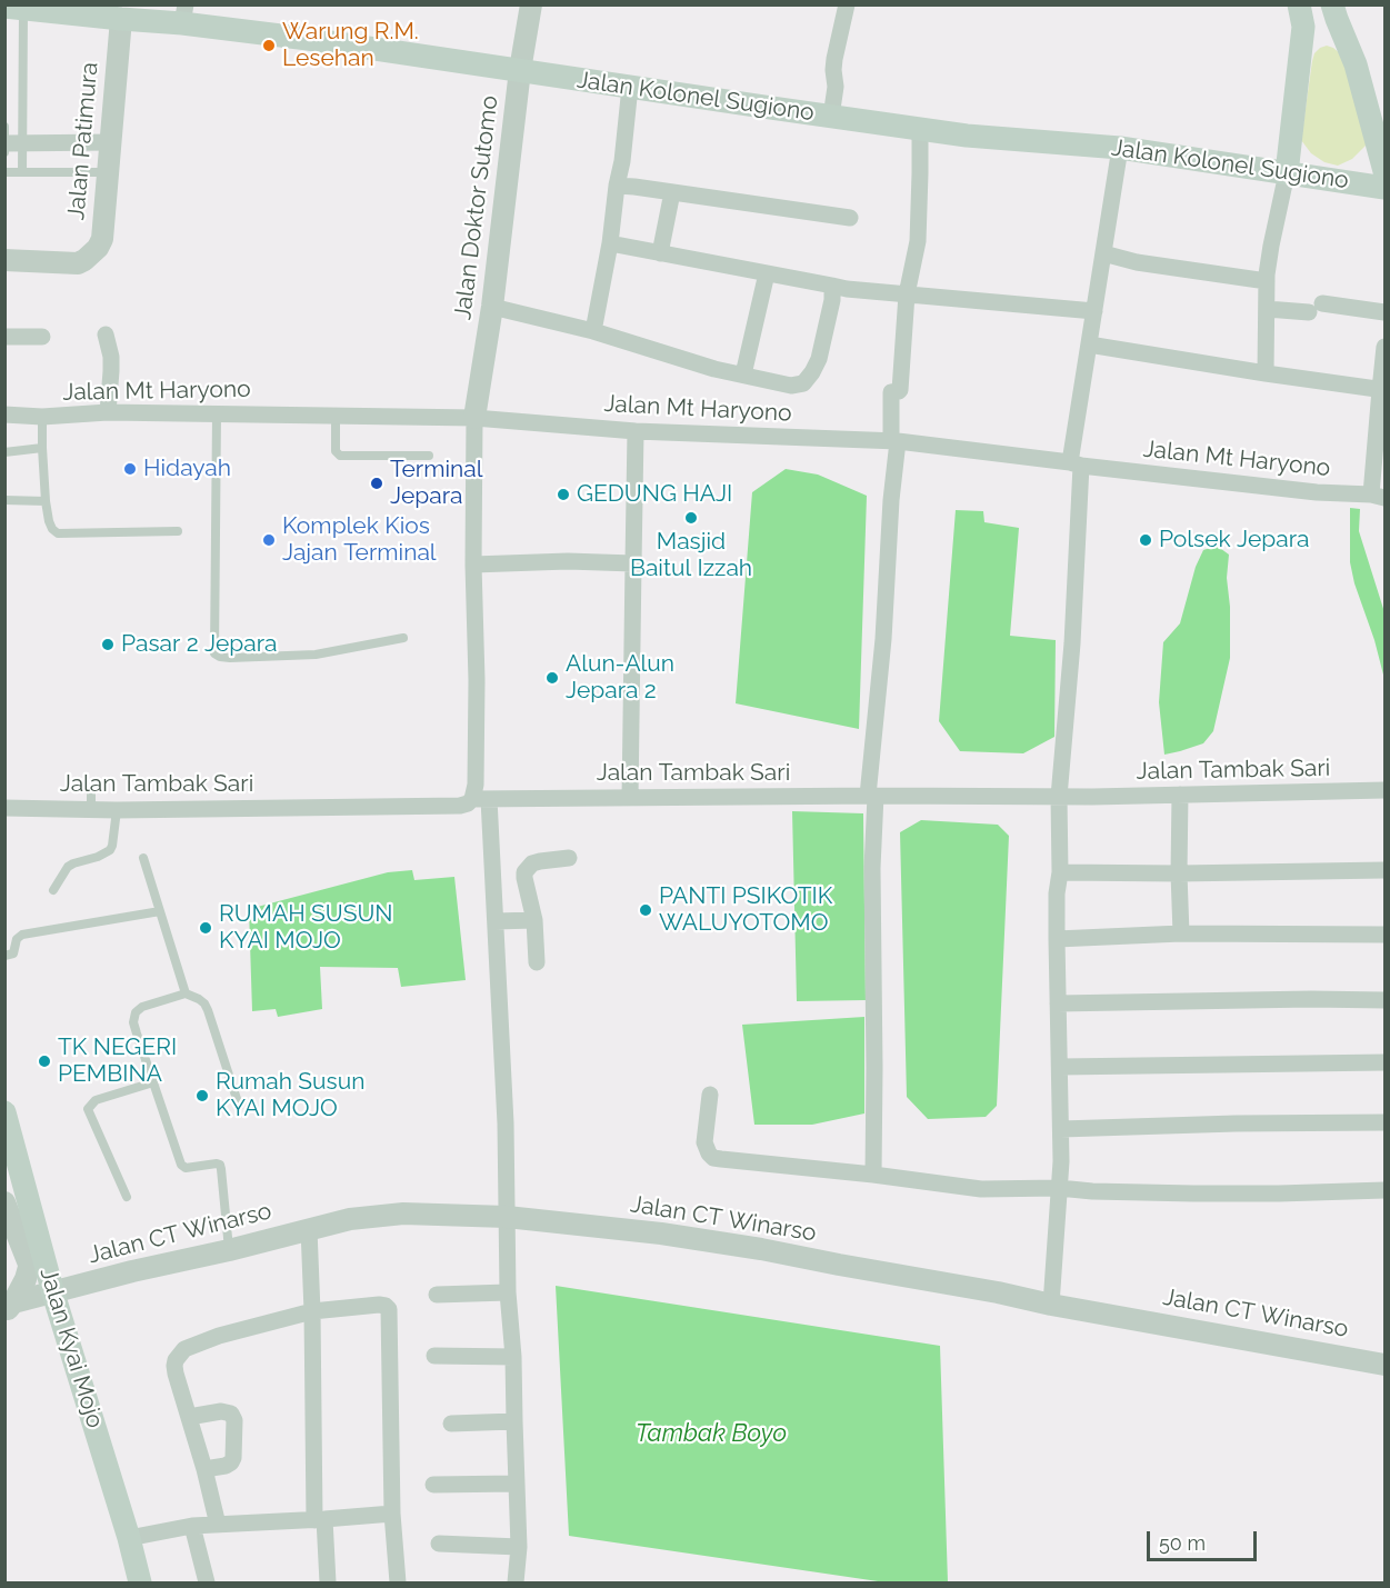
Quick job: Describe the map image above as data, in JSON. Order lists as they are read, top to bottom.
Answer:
{
  "streets": {
    "main road": ["Jalan Kolonel Sugiono", "Jalan Kyai Mojo"],
    "street": [
      "Jalan Patimura",
      "Jalan Doktor Sutomo",
      "Jalan Mt Haryono",
      "Jalan Tambak Sari",
      "Jalan CT Winarso"
    ]
  },
  "crossings": [
    ["Jalan Kolonel Sugiono", "Jalan Patimura"],
    ["Jalan Kolonel Sugiono", "Jalan Doktor Sutomo"],
    ["Jalan Doktor Sutomo", "Jalan Mt Haryono"],
    ["Jalan CT Winarso", "Jalan Kyai Mojo"]
  ],
  "water": ["Tambak Boyo"],
  "places": [
    "Warung R.M. Lesehan",
    "Hidayah",
    "Terminal Jepara",
    "GEDUNG HAJI",
    "Masjid Baitul Izzah",
    "Komplek Kios Jajan Terminal",
    "Polsek Jepara",
    "Pasar 2 Jepara",
    "Alun-Alun Jepara 2",
    "PANTI PSIKOTIK WALUYOTOMO",
    "RUMAH SUSUN KYAI MOJO",
    "TK NEGERI PEMBINA",
    "Rumah Susun KYAI MOJO"
  ],
  "scale_bar": "50 m"
}
